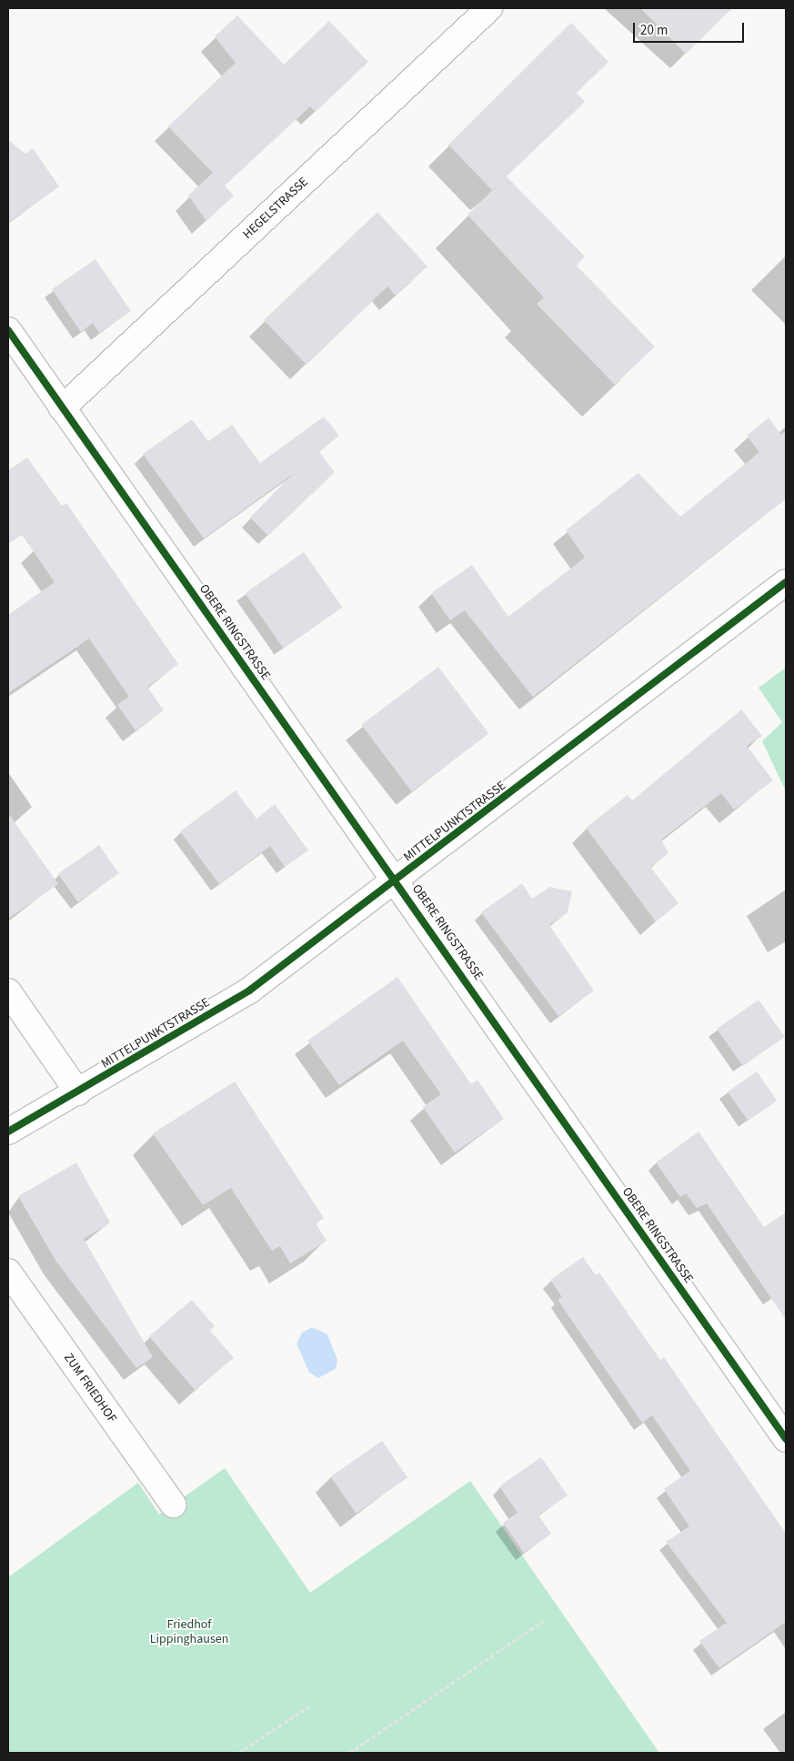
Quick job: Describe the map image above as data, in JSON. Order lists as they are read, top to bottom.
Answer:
{
  "streets": {
    "street": [
      "HEGELSTRASSE",
      "OBERE RINGSTRASSE",
      "MITTELPUNKTSTRASSE",
      "ZUM FRIEDHOF"
    ]
  },
  "crossings": [
    ["HEGELSTRASSE", "OBERE RINGSTRASSE"],
    ["OBERE RINGSTRASSE", "MITTELPUNKTSTRASSE"]
  ],
  "parks": ["Friedhof Lippinghausen"],
  "scale_bar": "20 m"
}
